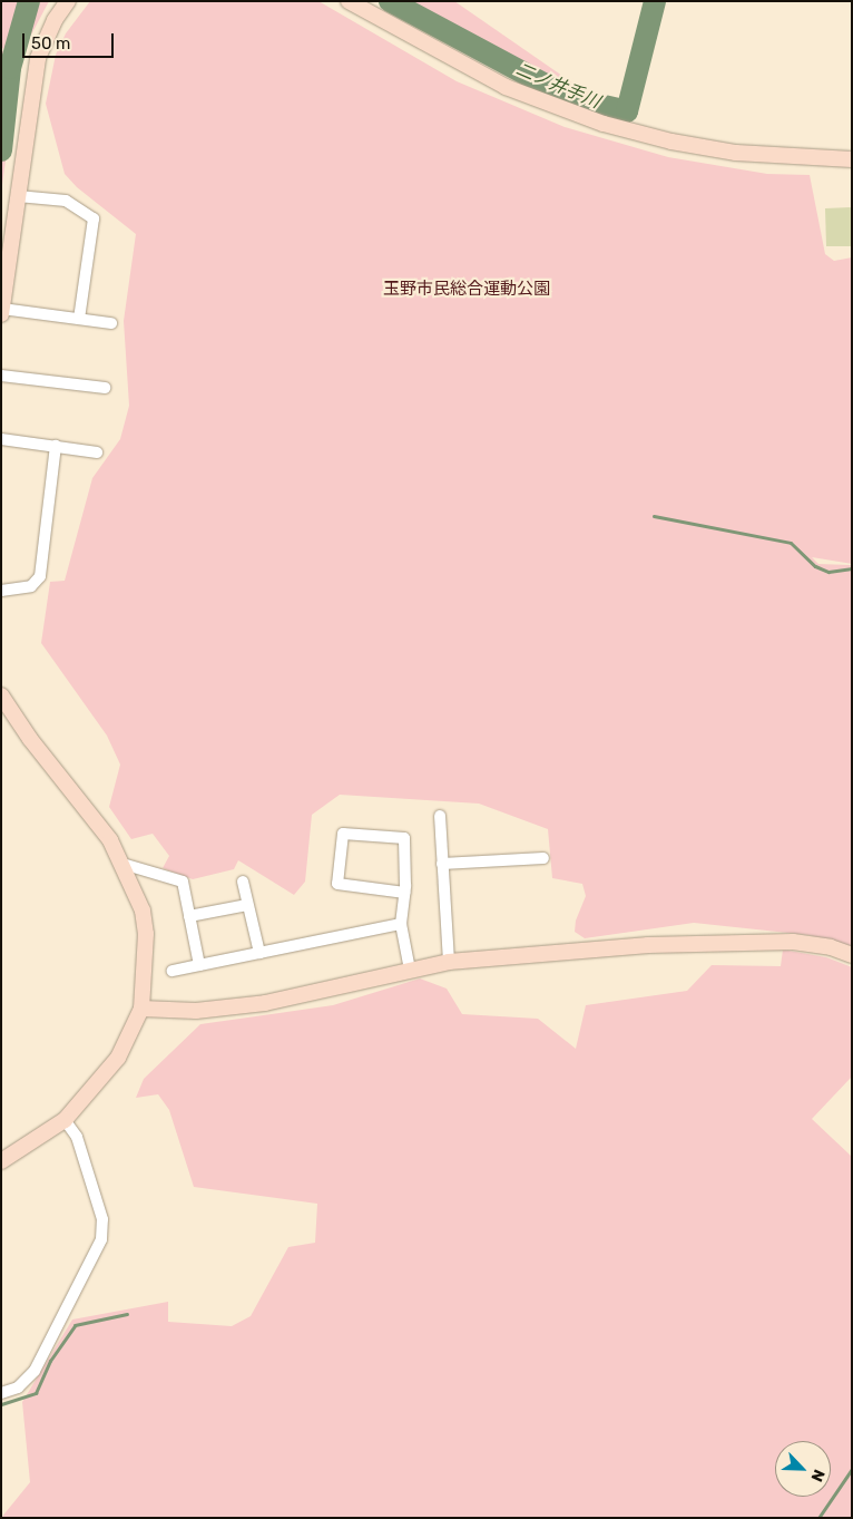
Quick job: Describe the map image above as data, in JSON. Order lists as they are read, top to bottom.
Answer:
{
  "water": ["二ノ井手川"],
  "parks": ["玉野市民総合運動公園"],
  "scale_bar": "50 m",
  "north": "bottom right"
}
